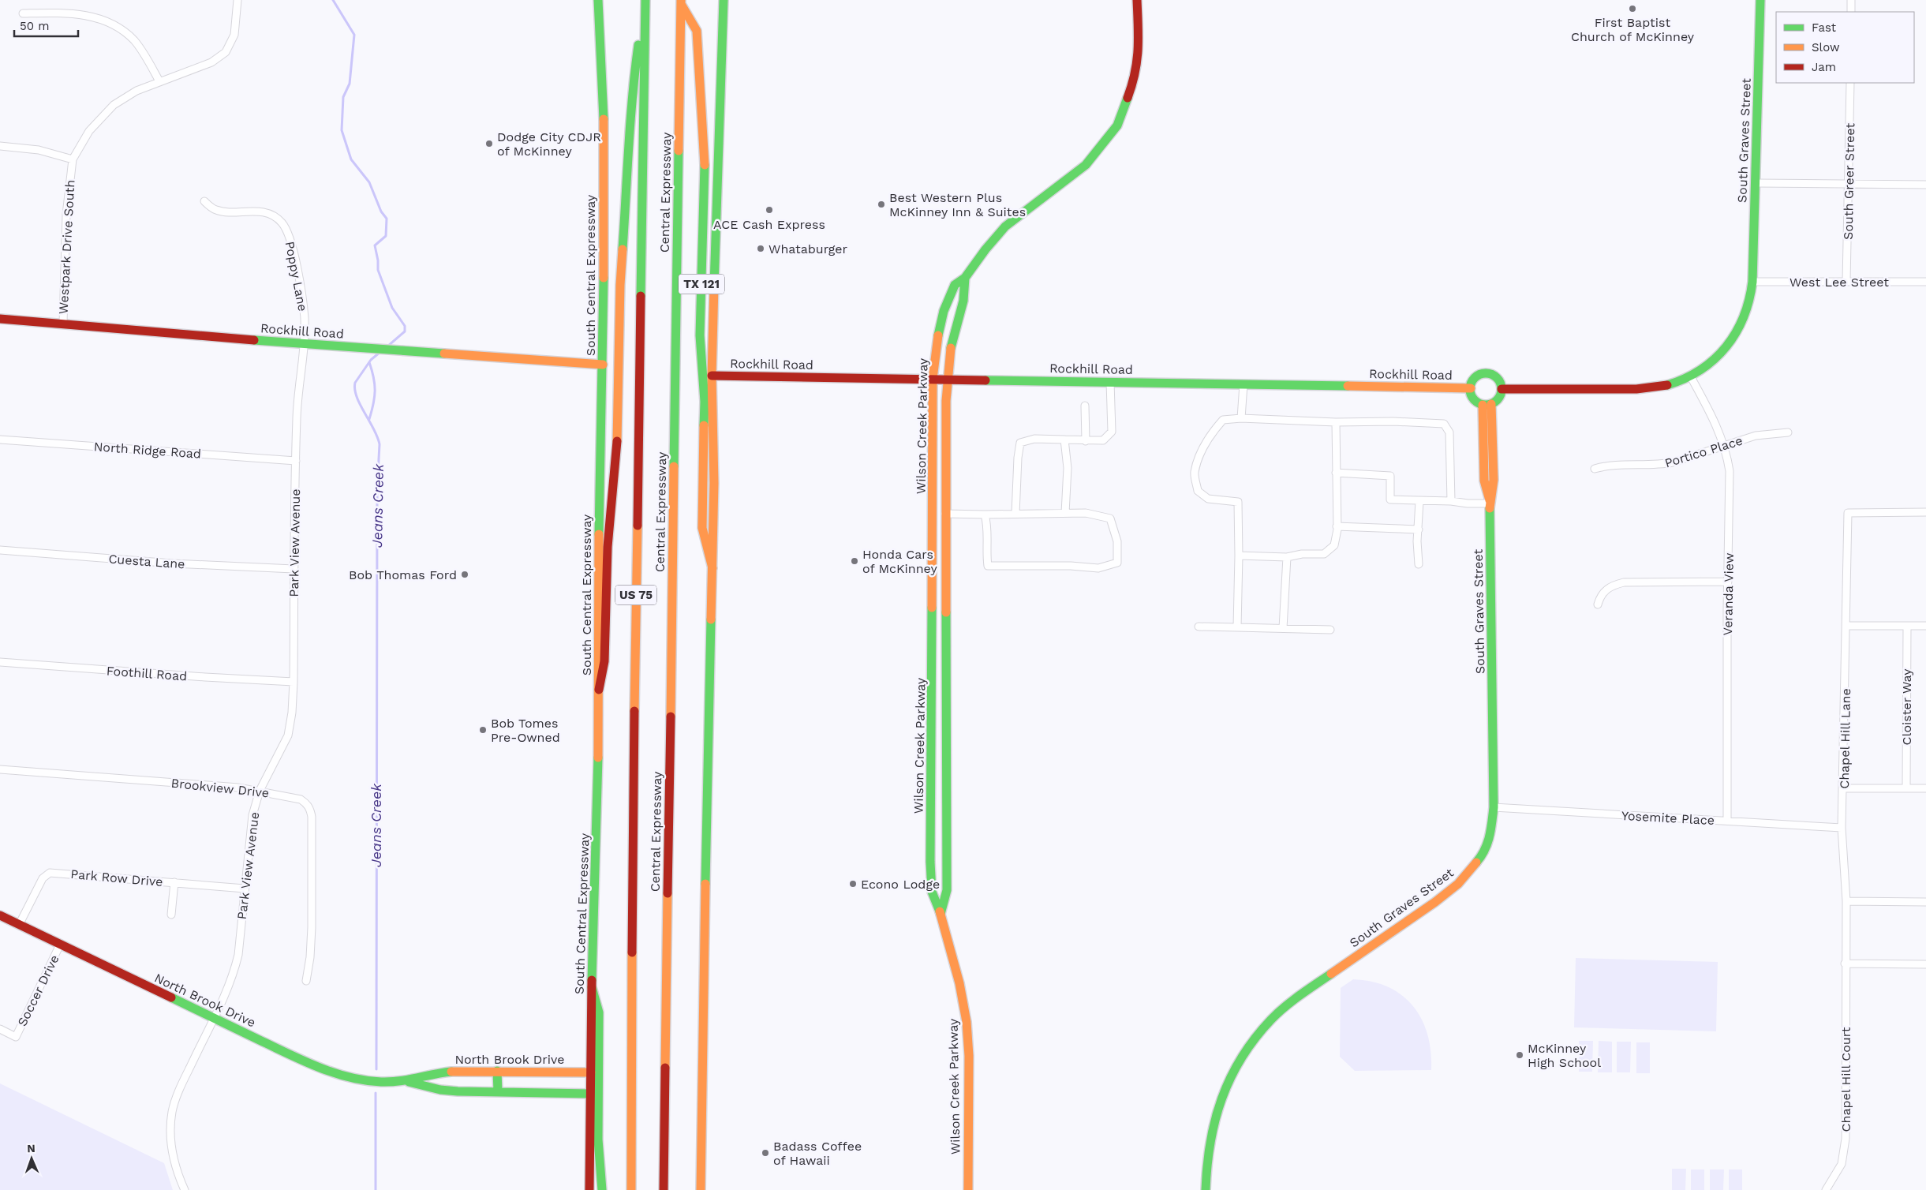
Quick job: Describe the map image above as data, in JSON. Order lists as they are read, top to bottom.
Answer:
{
  "streets": {
    "main road": [
      "South Graves Street",
      "Central Expressway",
      "South Central Expressway",
      "TX 121",
      "Rockhill Road",
      "Wilson Creek Parkway",
      "US 75",
      "North Brook Drive"
    ],
    "street": [
      "South Greer Street",
      "Westpark Drive South",
      "Poppy Lane",
      "West Lee Street",
      "North Ridge Road",
      "Portico Place",
      "Park View Avenue",
      "Cuesta Lane",
      "Veranda View",
      "Foothill Road",
      "Cloister Way",
      "Chapel Hill Lane",
      "Brookview Drive",
      "Yosemite Place",
      "Park Row Drive",
      "Soccer Drive",
      "Chapel Hill Court"
    ]
  },
  "crossings": [
    ["South Graves Street", "West Lee Street"],
    ["South Graves Street", "Rockhill Road"],
    ["South Graves Street", "Veranda View"],
    ["South Graves Street", "Yosemite Place"],
    ["South Greer Street", "West Lee Street"],
    ["Central Expressway", "TX 121"],
    ["Westpark Drive South", "Rockhill Road"],
    ["South Central Expressway", "Rockhill Road"],
    ["South Central Expressway", "North Brook Drive"],
    ["Poppy Lane", "Rockhill Road"],
    ["Poppy Lane", "Park View Avenue"],
    ["Rockhill Road", "Wilson Creek Parkway"],
    ["Rockhill Road", "Park View Avenue"],
    ["North Ridge Road", "Park View Avenue"],
    ["Portico Place", "Veranda View"],
    ["Park View Avenue", "Cuesta Lane"],
    ["Park View Avenue", "Foothill Road"],
    ["Park View Avenue", "Brookview Drive"],
    ["Park View Avenue", "Park Row Drive"],
    ["Park View Avenue", "North Brook Drive"],
    ["Veranda View", "Yosemite Place"],
    ["Chapel Hill Lane", "Yosemite Place"],
    ["Chapel Hill Lane", "Chapel Hill Court"],
    ["Park Row Drive", "North Brook Drive"],
    ["Soccer Drive", "North Brook Drive"]
  ],
  "water": ["Jeans Creek"],
  "places": [
    "First Baptist Church of McKinney",
    "Dodge City CDJR of McKinney",
    "Best Western Plus McKinney Inn & Suites",
    "ACE Cash Express",
    "Whataburger",
    "Honda Cars of McKinney",
    "Bob Thomas Ford",
    "Bob Tomes Pre-Owned",
    "Econo Lodge",
    "McKinney High School",
    "Badass Coffee of Hawaii"
  ],
  "legend": ["Fast", "Slow", "Jam"],
  "scale_bar": "50 m",
  "north": "top"
}
